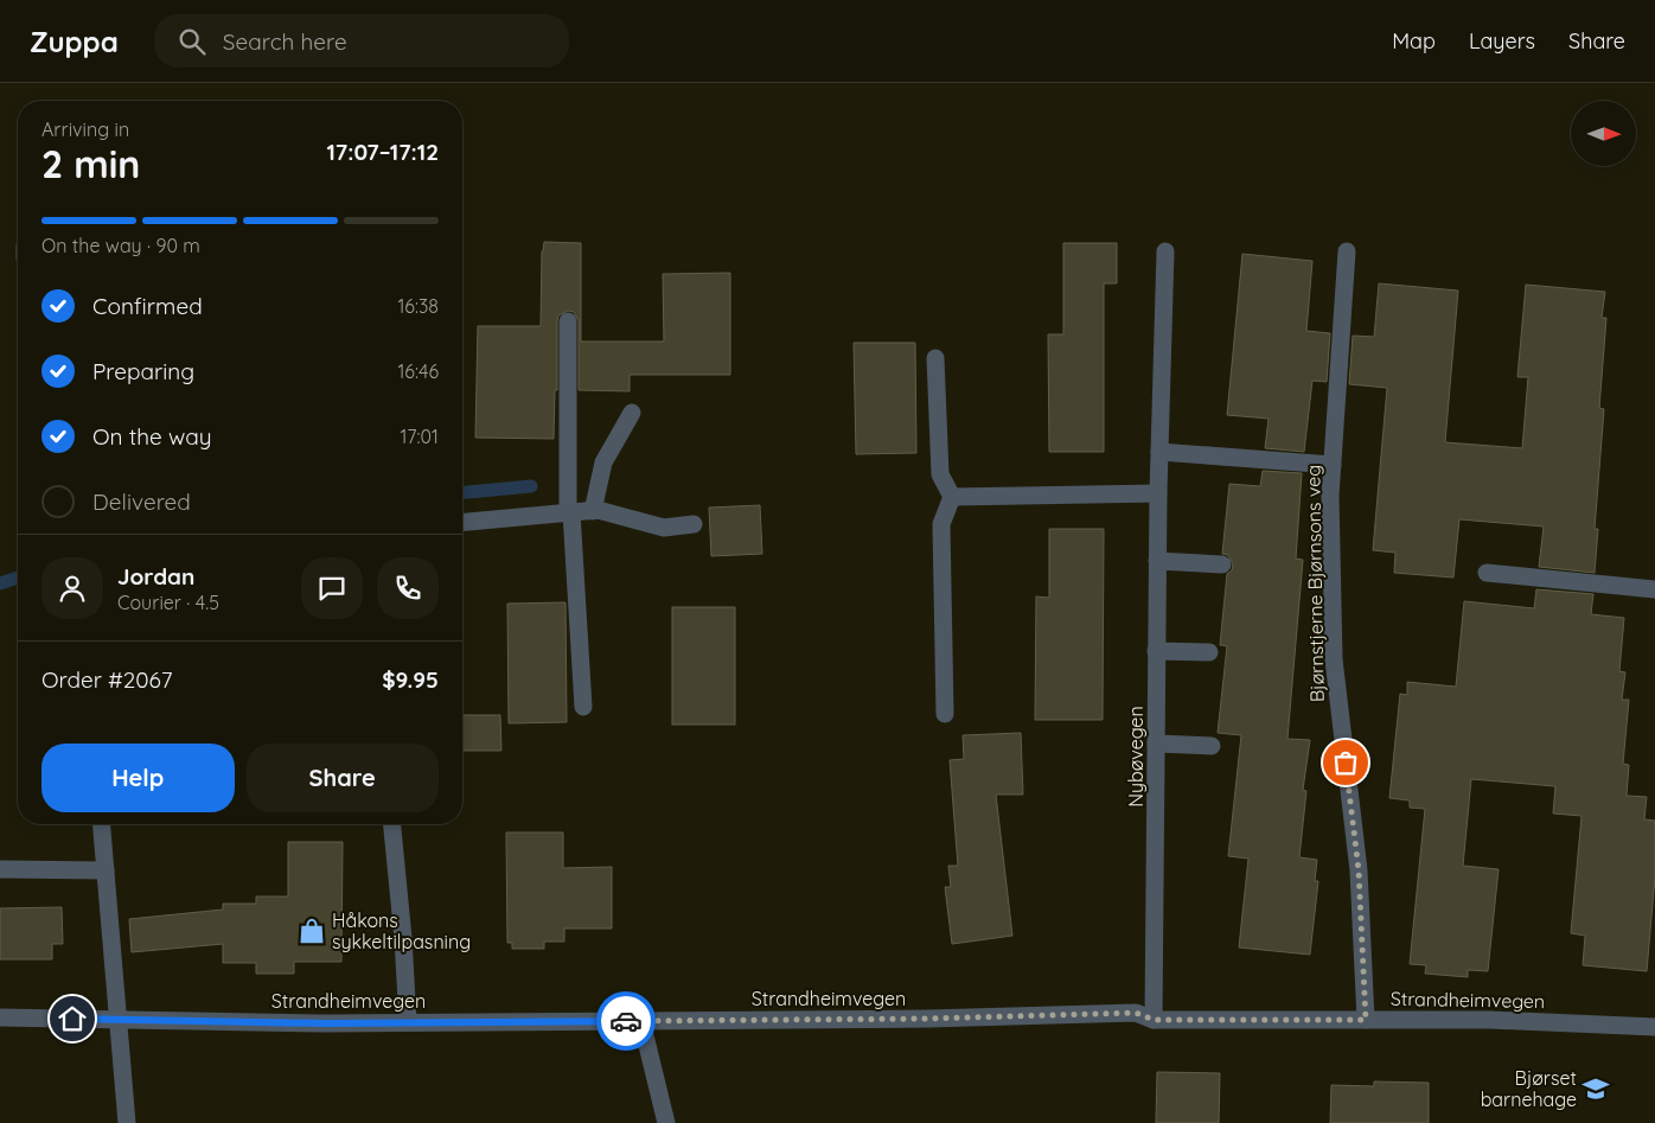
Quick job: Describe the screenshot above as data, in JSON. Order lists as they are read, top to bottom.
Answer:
{
  "streets": {
    "street": ["Bjørnstjerne Bjørnsons veg", "Nybøvegen", "Strandheimvegen"]
  },
  "crossings": [
    ["Bjørnstjerne Bjørnsons veg", "Strandheimvegen"],
    ["Nybøvegen", "Strandheimvegen"]
  ],
  "places": {
    "shop": ["Håkons sykkeltilpasning"],
    "school or university": ["Bjørset barnehage"]
  },
  "north": "right",
  "page": {
    "header": "Zuppa",
    "search": "Search here",
    "nav": ["Map", "Layers", "Share"],
    "heading": ["2 min", "Arriving in", "17:07–17:12"],
    "panel": [
      "Jordan",
      "Courier · 4.5",
      "Order #2067",
      "$9.95"
    ],
    "bar": "On the way · 90 m",
    "list": [
      ["Confirmed", "16:38"],
      ["Preparing", "16:46"],
      ["On the way", "17:01"],
      "Delivered"
    ],
    "buttons": ["Help", "Share"]
  }
}
